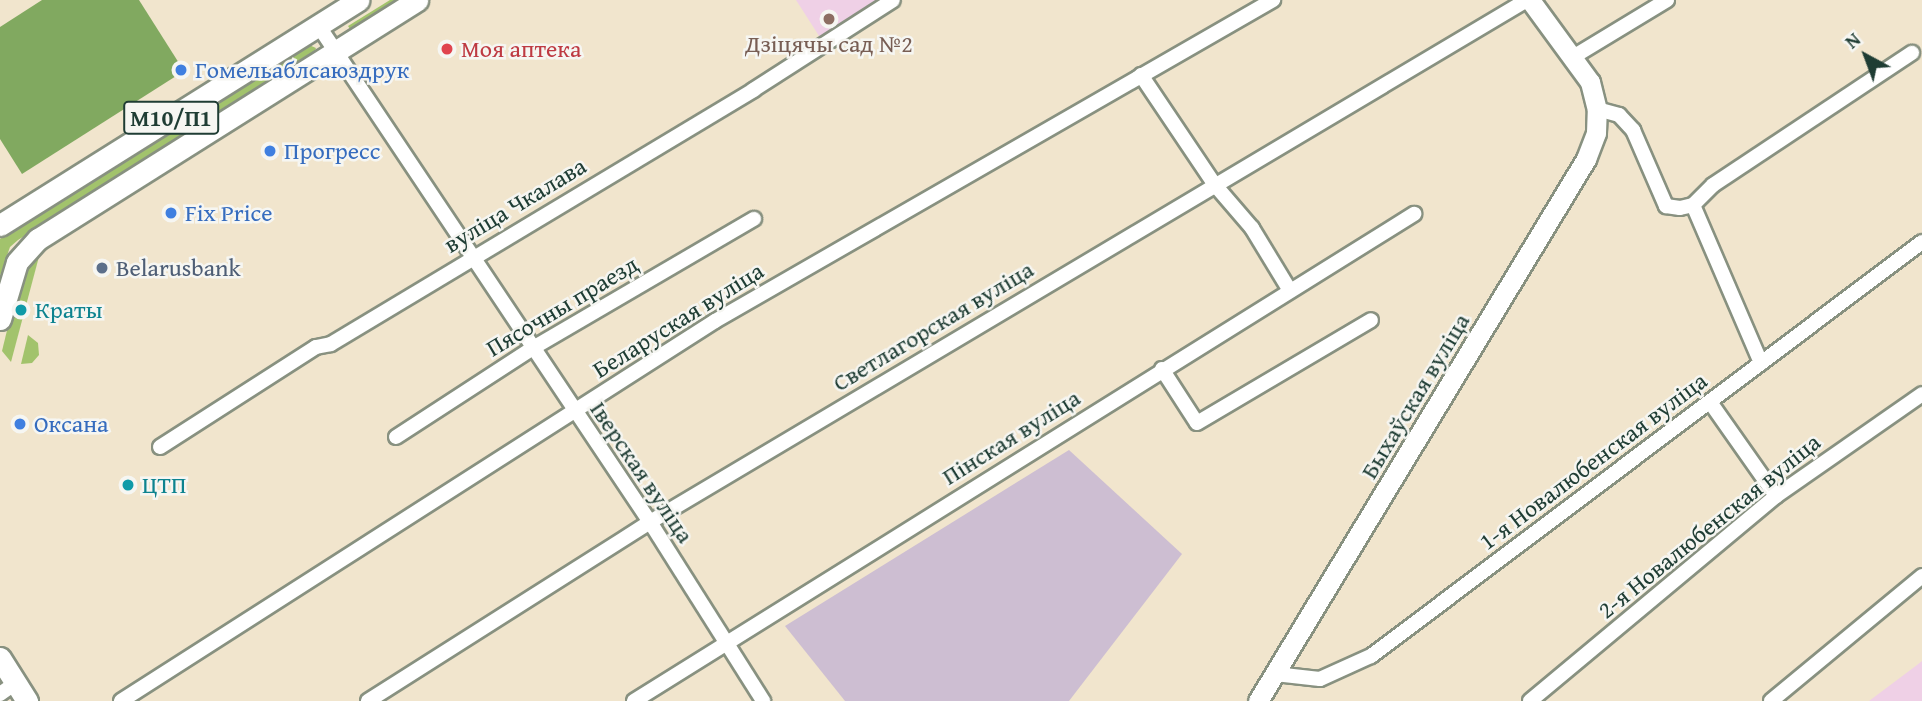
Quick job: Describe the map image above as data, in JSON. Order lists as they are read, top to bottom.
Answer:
{
  "streets": {
    "main road": ["М10/П1", "Быхаўская вуліца"],
    "street": [
      "вуліца Чкалава",
      "Пясочны праезд",
      "Беларуская вуліца",
      "Светлагорская вуліца",
      "Пінская вуліца",
      "1-я Новалюбенская вуліца",
      "Іверская вуліца",
      "2-я Новалюбенская вуліца"
    ]
  },
  "crossings": [
    ["М10/П1", "Іверская вуліца"],
    ["вуліца Чкалава", "Іверская вуліца"],
    ["Пясочны праезд", "Іверская вуліца"],
    ["Беларуская вуліца", "Іверская вуліца"],
    ["Светлагорская вуліца", "Іверская вуліца"],
    ["Быхаўская вуліца", "1-я Новалюбенская вуліца"],
    ["Пінская вуліца", "Іверская вуліца"]
  ],
  "places": [
    "Дзіцячы сад №2",
    "Моя аптека",
    "Гомельаблсаюздрук",
    "Прогресс",
    "Fix Price",
    "Belarusbank",
    "Краты",
    "Оксана",
    "ЦТП"
  ],
  "north": "top left"
}
